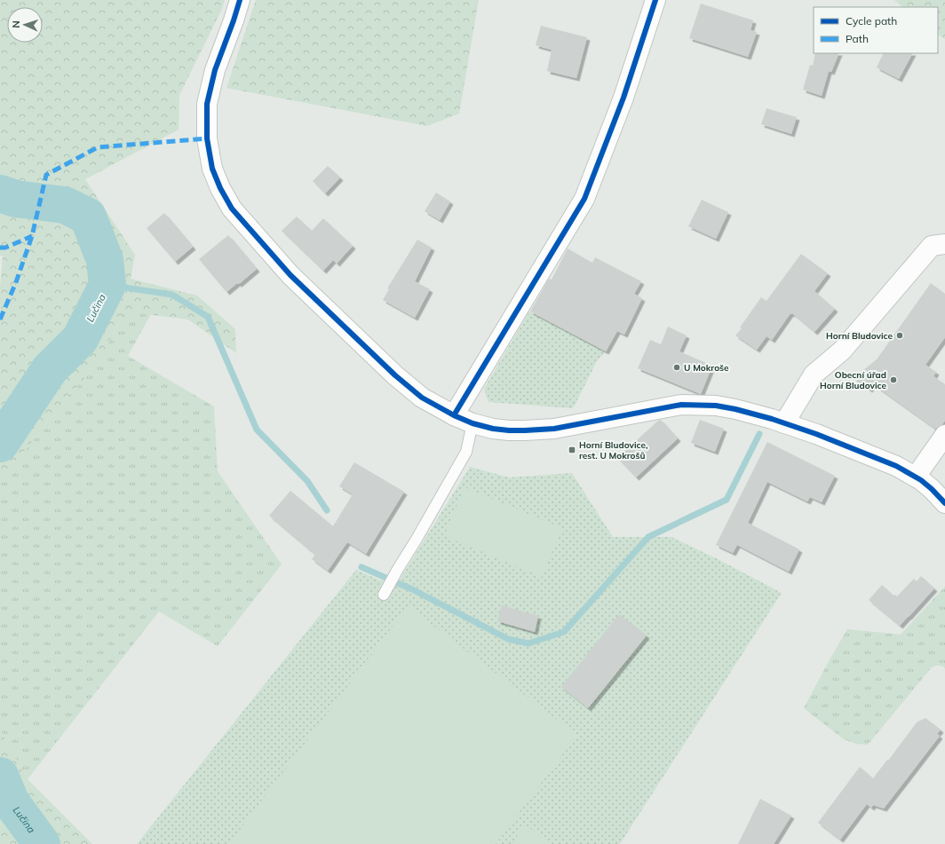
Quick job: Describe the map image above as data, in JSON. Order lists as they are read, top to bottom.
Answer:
{
  "water": ["Lučina"],
  "places": {
    "other": ["Horní Bludovice", "U Mokroše", "Obecní úřad Horní Bludovice"],
    "transit": ["Horní Bludovice, rest. U Mokrošů"]
  },
  "legend": ["Cycle path", "Path"],
  "north": "left"
}
